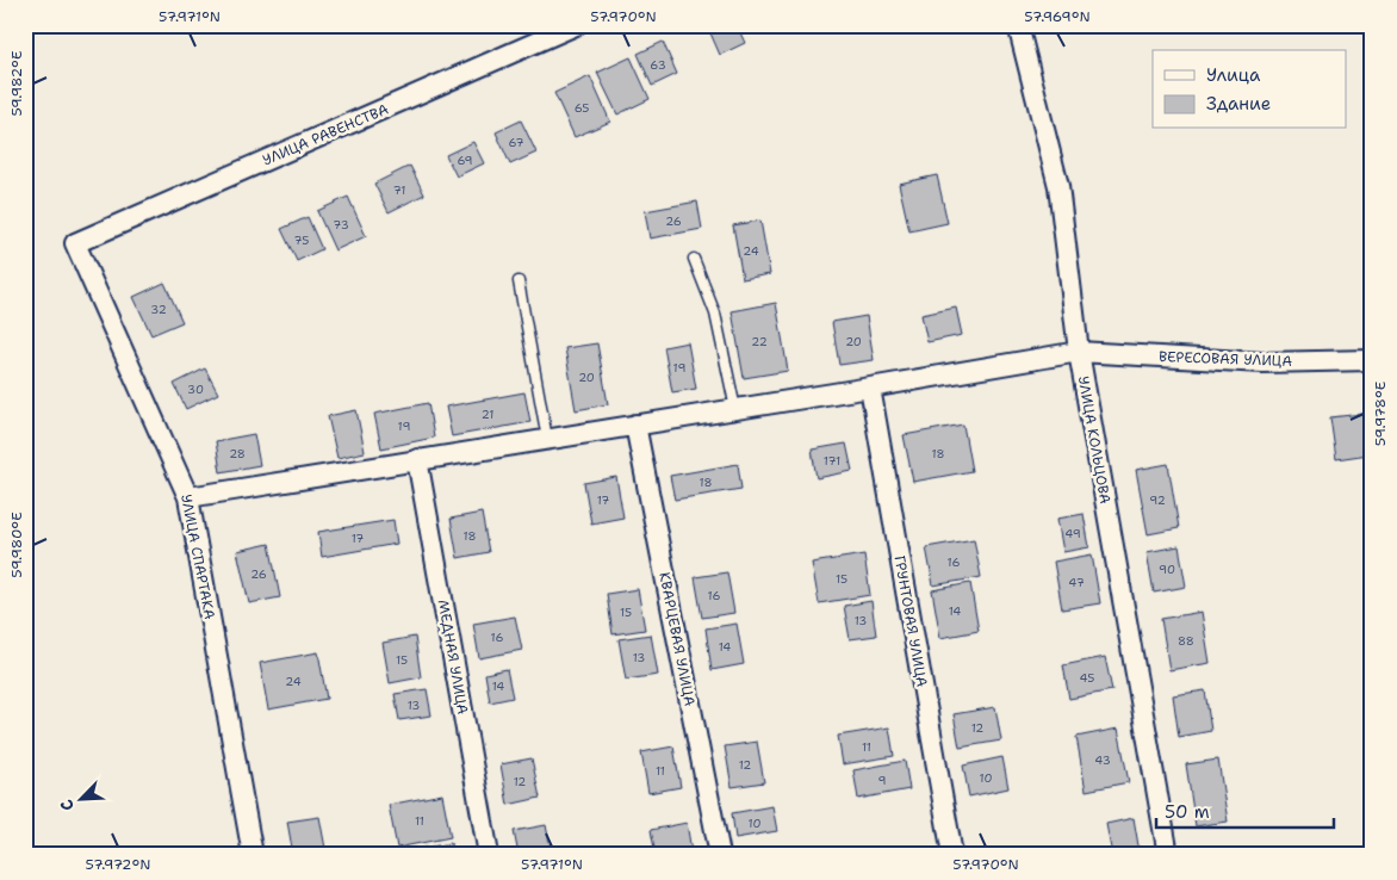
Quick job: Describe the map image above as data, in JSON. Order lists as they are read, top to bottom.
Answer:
{
  "streets": {
    "street": [
      "УЛИЦА РАВЕНСТВА",
      "ВЕРЕСОВАЯ УЛИЦА",
      "УЛИЦА КОЛЬЦОВА",
      "УЛИЦА СПАРТАКА",
      "ГРУНТОВАЯ УЛИЦА",
      "КВАРЦЕВАЯ УЛИЦА",
      "МЕДНАЯ УЛИЦА"
    ]
  },
  "crossings": [
    ["УЛИЦА РАВЕНСТВА", "УЛИЦА СПАРТАКА"],
    ["ВЕРЕСОВАЯ УЛИЦА", "УЛИЦА КОЛЬЦОВА"],
    ["ВЕРЕСОВАЯ УЛИЦА", "УЛИЦА СПАРТАКА"],
    ["ВЕРЕСОВАЯ УЛИЦА", "ГРУНТОВАЯ УЛИЦА"],
    ["ВЕРЕСОВАЯ УЛИЦА", "КВАРЦЕВАЯ УЛИЦА"],
    ["ВЕРЕСОВАЯ УЛИЦА", "МЕДНАЯ УЛИЦА"]
  ],
  "house_numbers": [
    "63",
    "65",
    "67",
    "69",
    "71",
    "26",
    "73",
    "75",
    "24",
    "32",
    "22",
    "20",
    "19",
    "20",
    "30",
    "21",
    "19",
    "28",
    "18",
    "171",
    "18",
    "17",
    "92",
    "49",
    "18",
    "17",
    "16",
    "90",
    "26",
    "15",
    "47",
    "16",
    "14",
    "15",
    "13",
    "16",
    "88",
    "14",
    "13",
    "15",
    "45",
    "24",
    "14",
    "13",
    "12",
    "11",
    "43",
    "12",
    "11",
    "10",
    "9",
    "12",
    "11",
    "10"
  ],
  "legend": ["Улица", "Здание"],
  "scale_bar": "50 m",
  "north": "bottom left",
  "coordinates": [
    "57.971°N",
    "57.970°N",
    "57.969°N",
    "59.982°E",
    "59.978°E",
    "59.980°E",
    "57.972°N"
  ]
}
